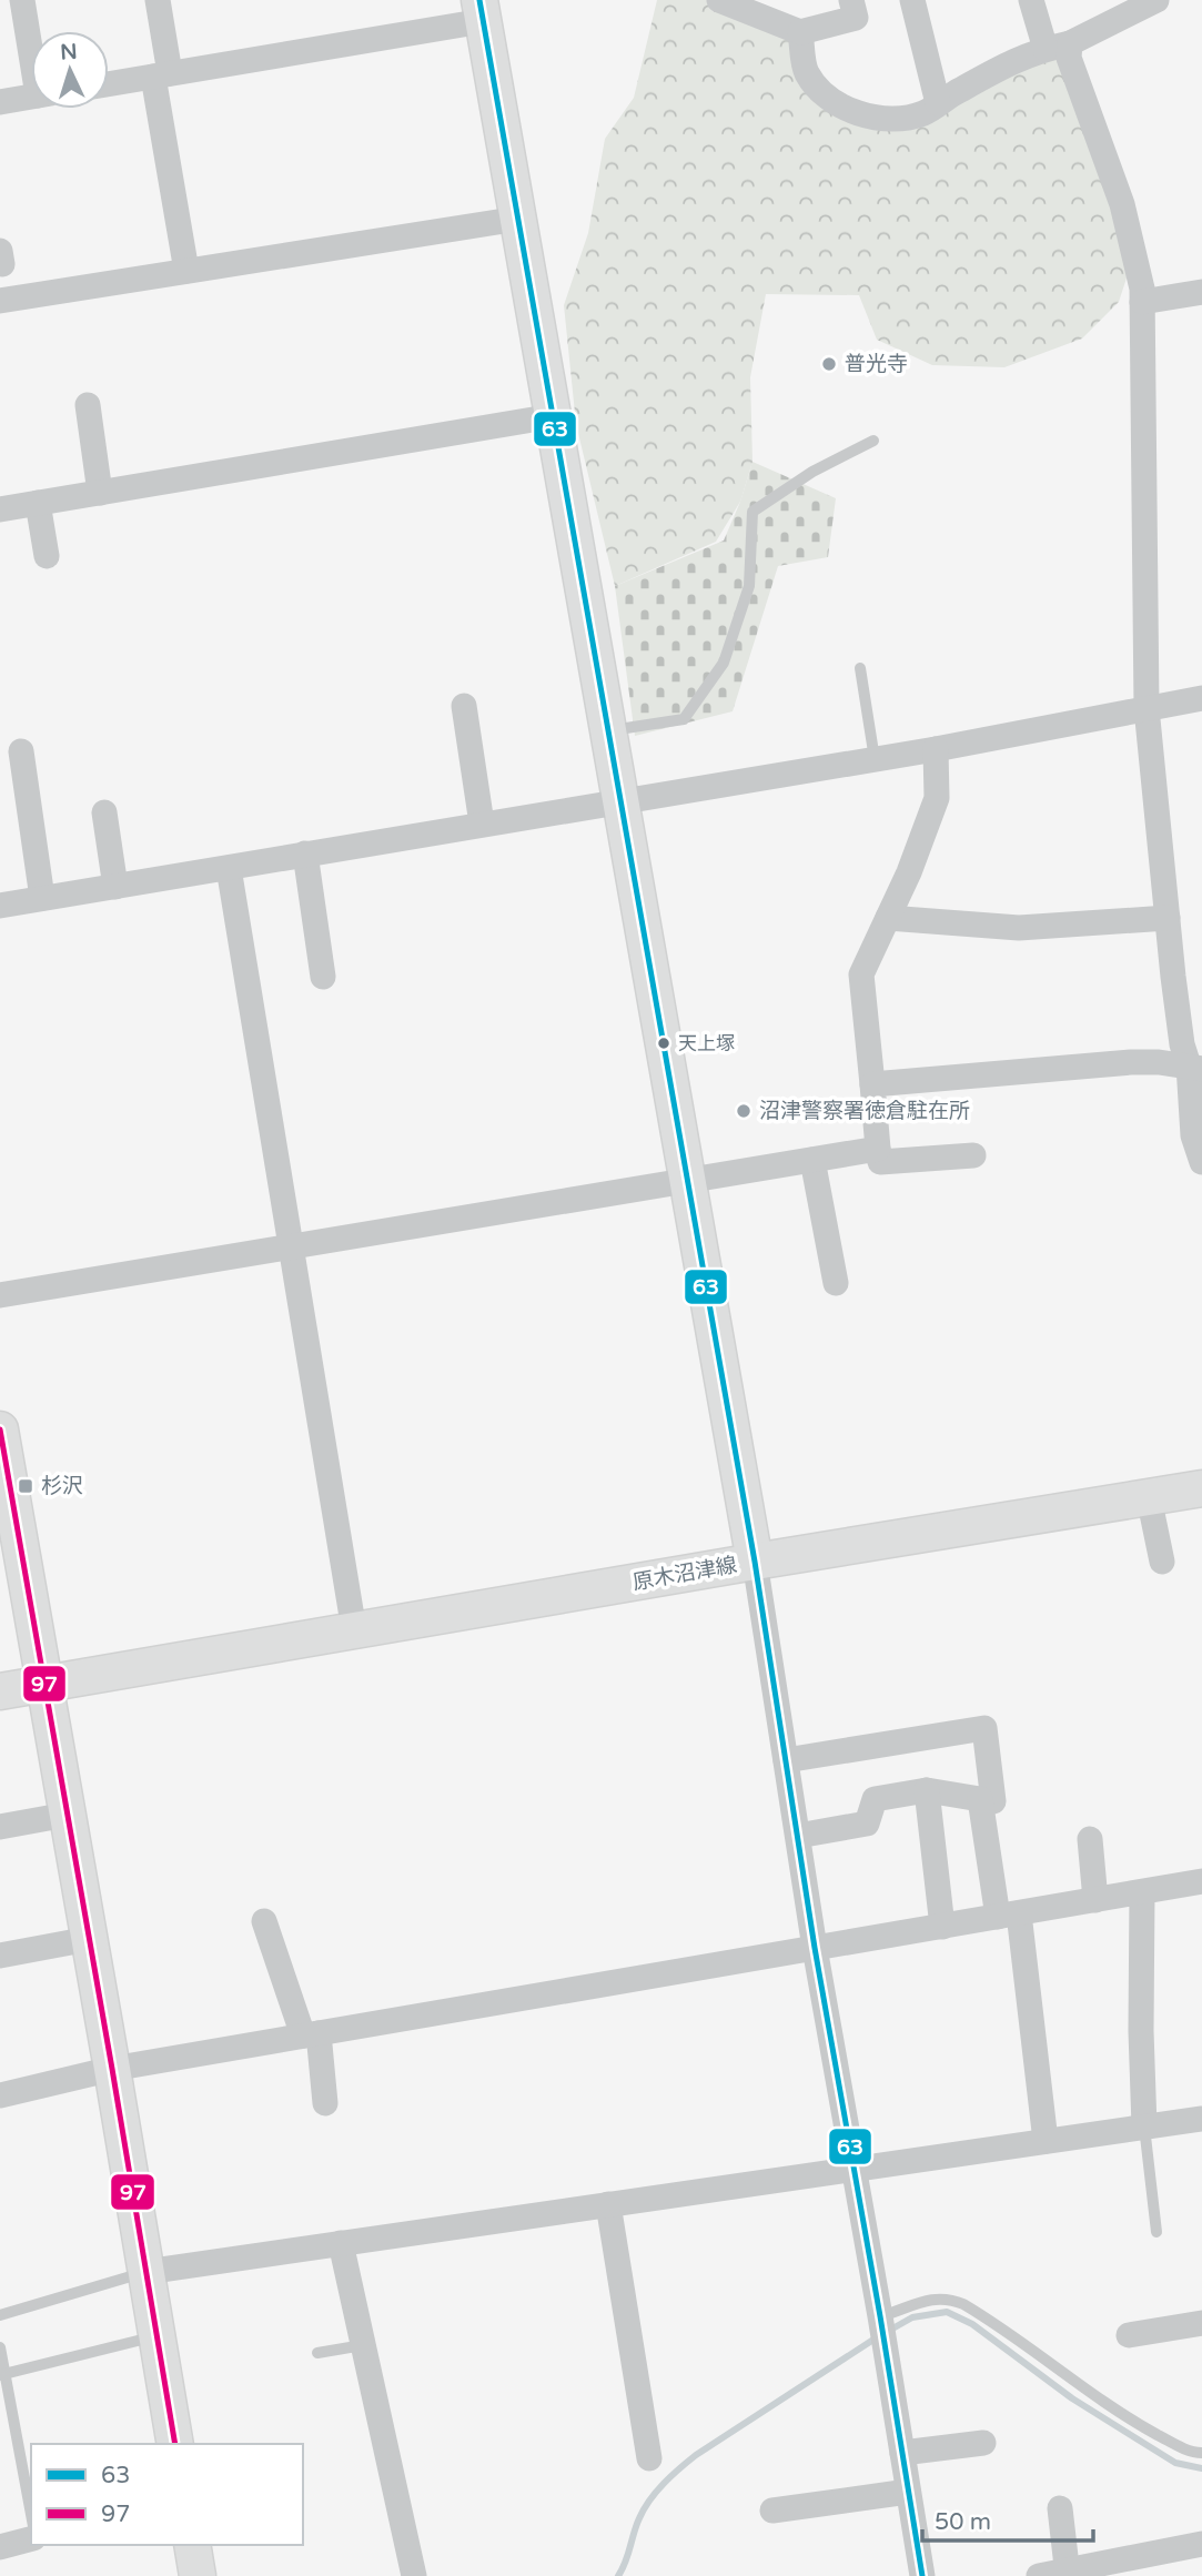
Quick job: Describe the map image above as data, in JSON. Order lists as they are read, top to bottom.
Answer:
{
  "streets": {
    "main road": ["原木沼津線"]
  },
  "places": {
    "other": ["普光寺", "天上塚", "沼津警察署徳倉駐在所"],
    "transit": ["杉沢"]
  },
  "lines": ["transit line 63", "transit line 97"],
  "legend": ["63", "97"],
  "scale_bar": "50 m",
  "north": "top"
}
